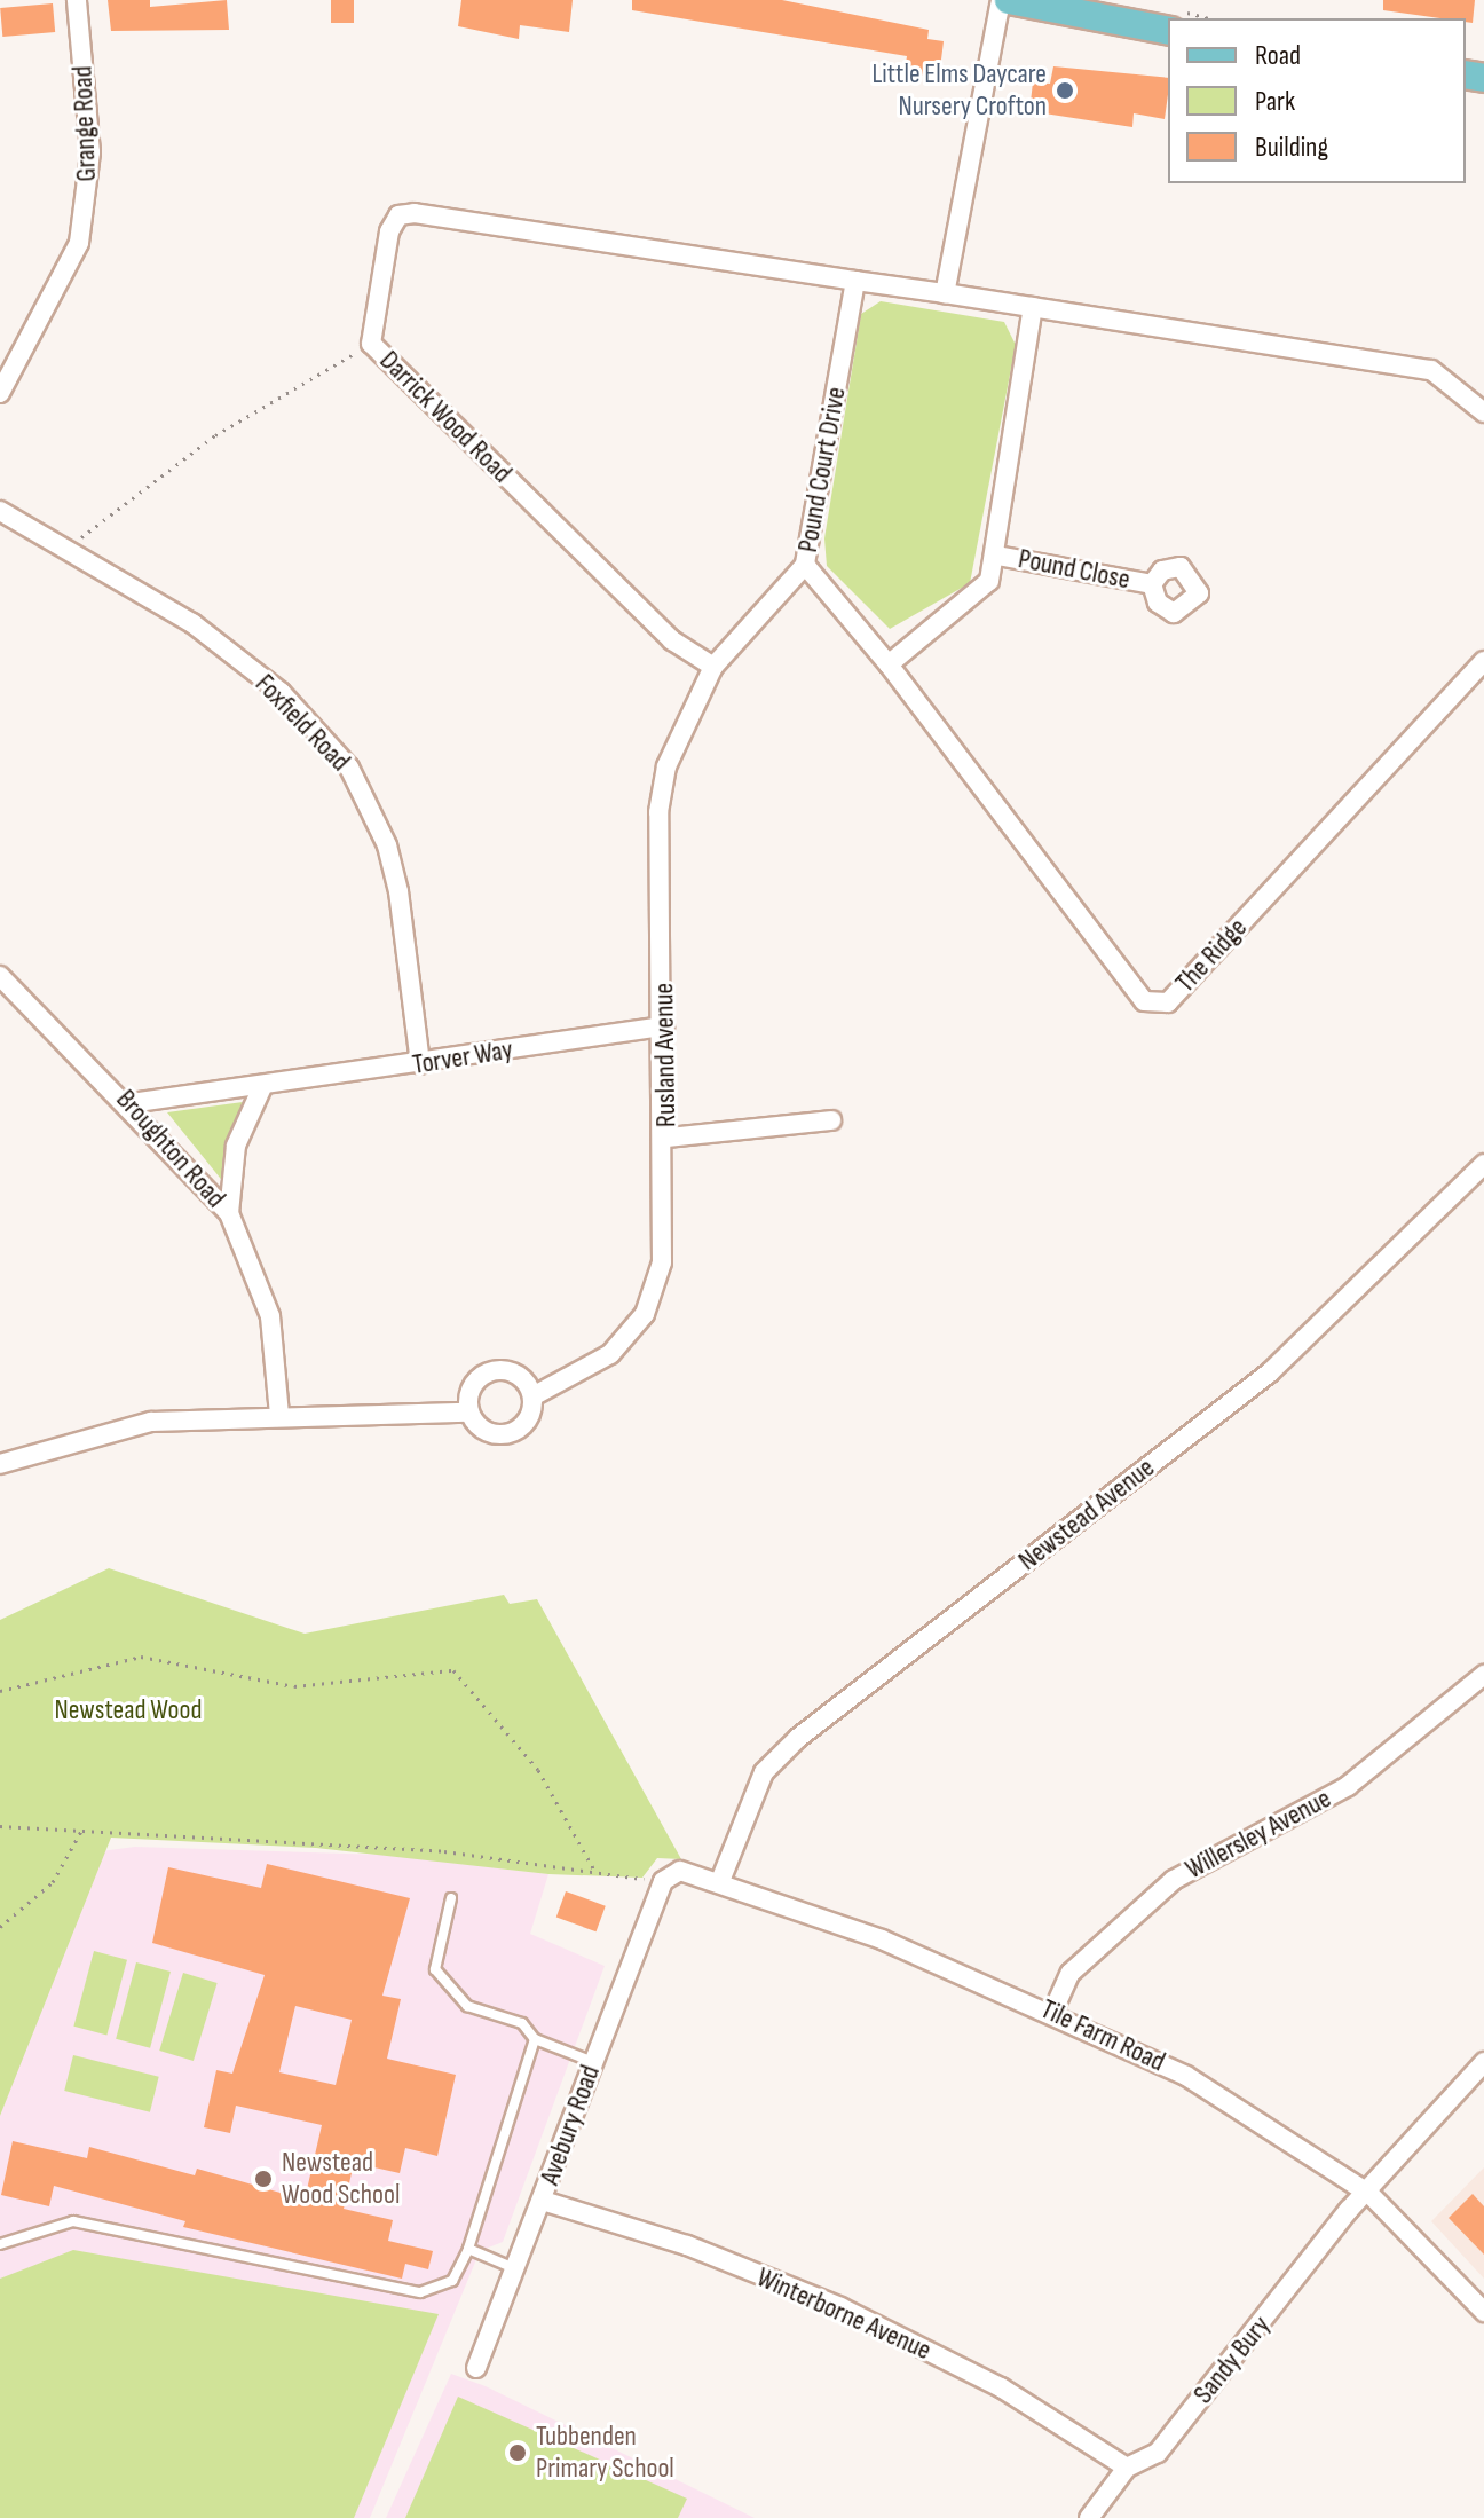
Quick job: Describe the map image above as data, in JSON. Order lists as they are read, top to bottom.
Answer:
{
  "streets": {
    "street": [
      "Grange Road",
      "Darrick Wood Road",
      "Pound Court Drive",
      "Pound Close",
      "Foxfield Road",
      "The Ridge",
      "Rusland Avenue",
      "Torver Way",
      "Broughton Road",
      "Newstead Avenue",
      "Willersley Avenue",
      "Tile Farm Road",
      "Avebury Road",
      "Winterborne Avenue",
      "Sandy Bury"
    ]
  },
  "crossings": [
    ["Darrick Wood Road", "Pound Court Drive"],
    ["Darrick Wood Road", "Rusland Avenue"],
    ["Pound Court Drive", "The Ridge"],
    ["Pound Court Drive", "Rusland Avenue"],
    ["Foxfield Road", "Torver Way"],
    ["Rusland Avenue", "Torver Way"],
    ["Torver Way", "Broughton Road"],
    ["Newstead Avenue", "Tile Farm Road"],
    ["Willersley Avenue", "Tile Farm Road"],
    ["Tile Farm Road", "Avebury Road"],
    ["Tile Farm Road", "Sandy Bury"],
    ["Avebury Road", "Winterborne Avenue"],
    ["Winterborne Avenue", "Sandy Bury"]
  ],
  "parks": ["Newstead Wood"],
  "places": ["Little Elms Daycare Nursery Crofton", "Newstead Wood School", "Tubbenden Primary School"],
  "legend": ["Road", "Park", "Building"]
}
